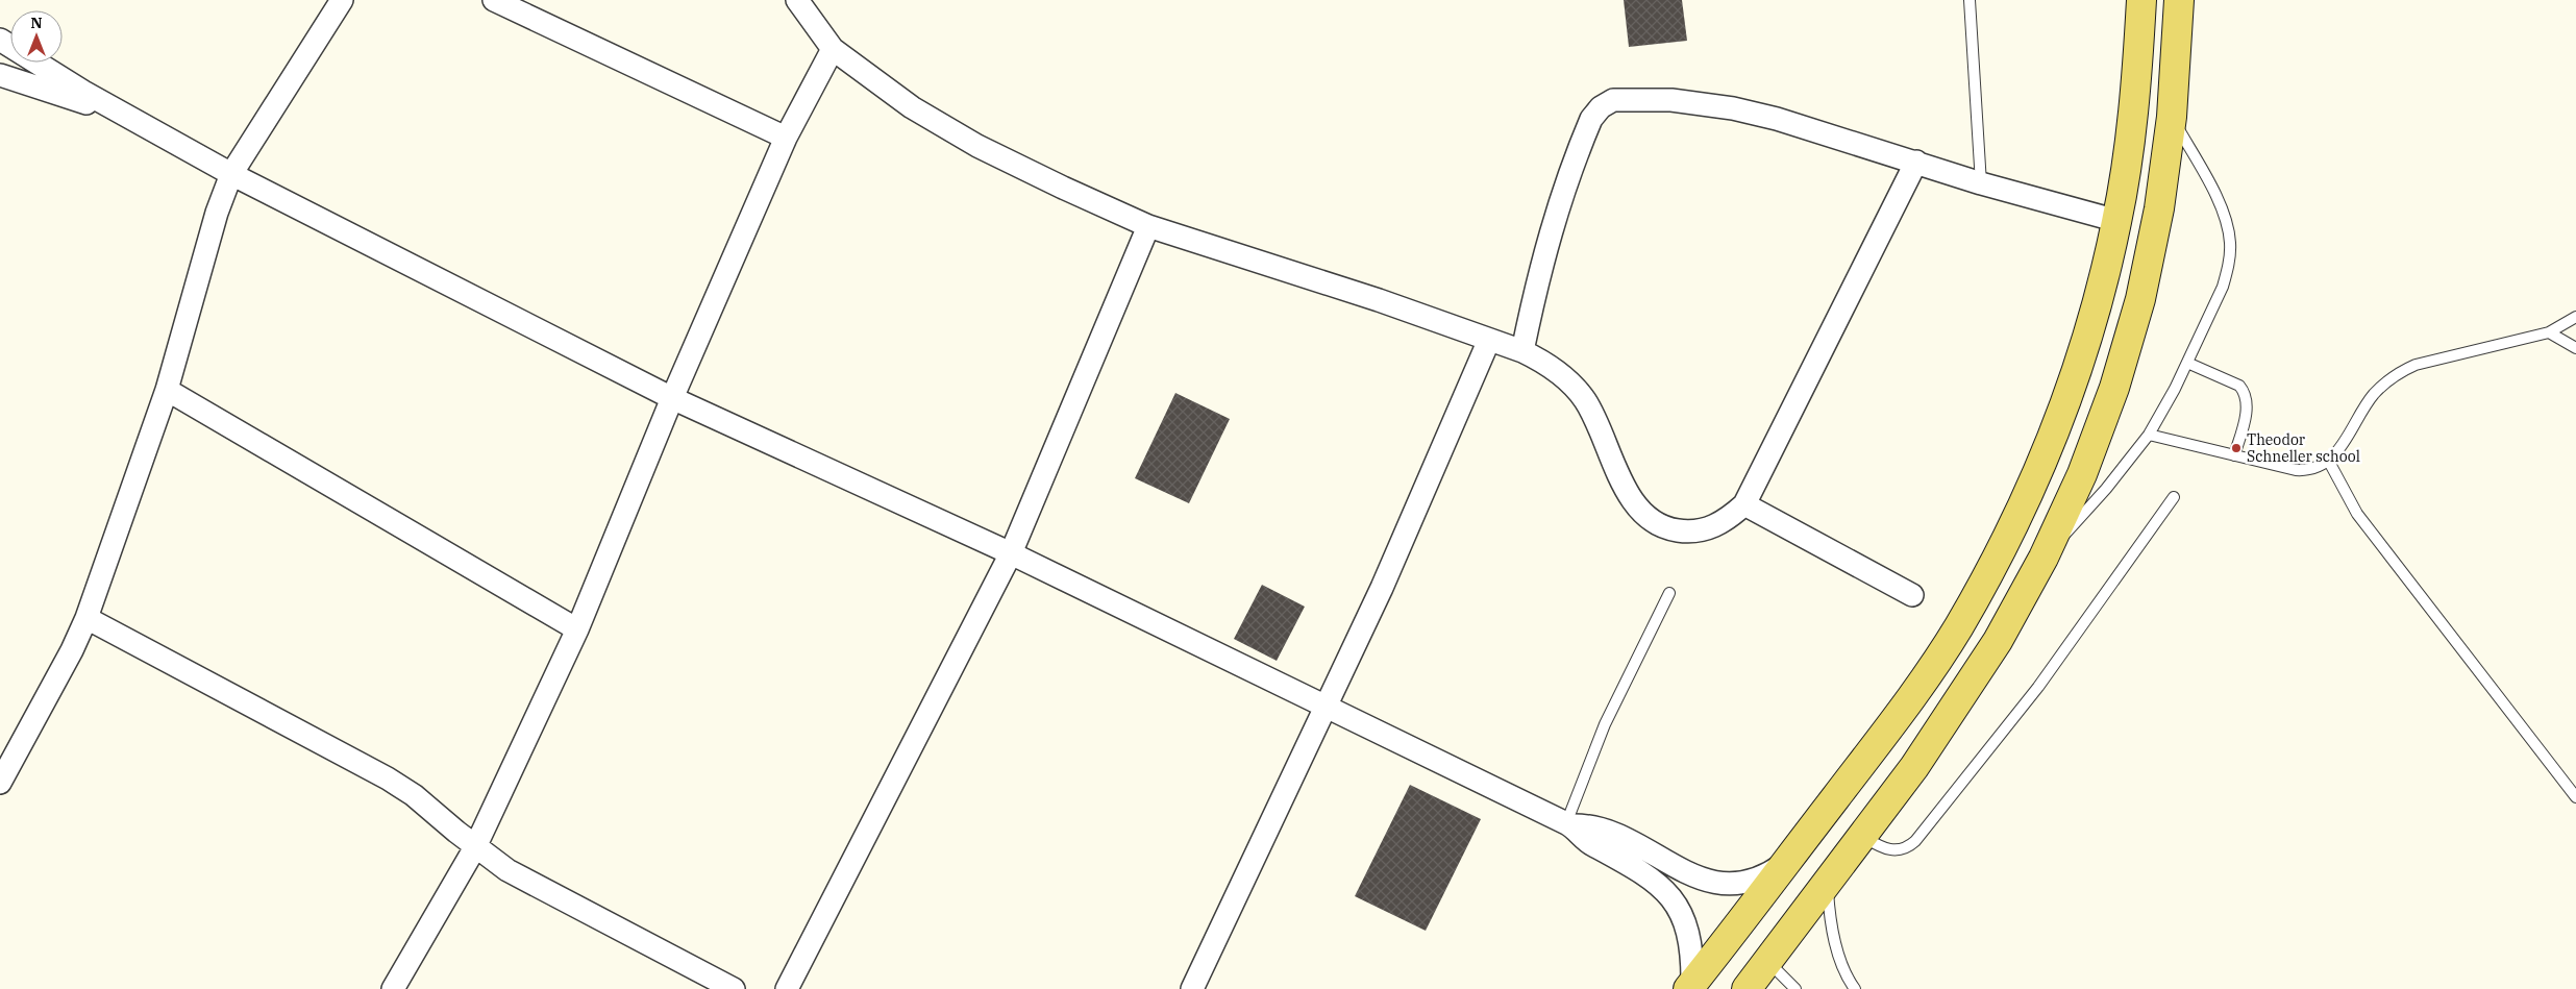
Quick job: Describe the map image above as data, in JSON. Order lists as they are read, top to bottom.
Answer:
{
  "places": ["Theodor Schneller school"],
  "north": "top"
}
